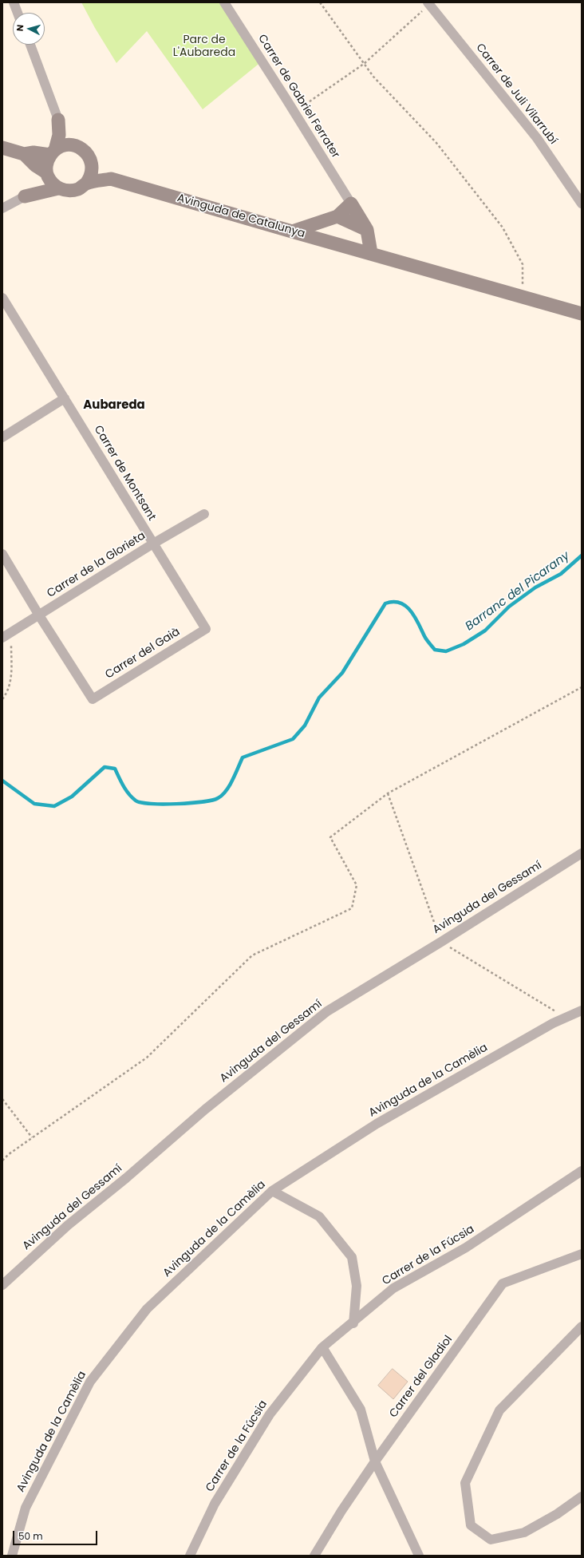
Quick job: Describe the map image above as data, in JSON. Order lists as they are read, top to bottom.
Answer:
{
  "streets": {
    "street": [
      "Carrer de Juli Vilarrubí",
      "Carrer de Gabriel Ferrater",
      "Avinguda de Catalunya",
      "Carrer de Montsant",
      "Carrer de la Glorieta",
      "Carrer del Gaià",
      "Avinguda del Gessamí",
      "Avinguda de la Camèlia",
      "Carrer de la Fúcsia",
      "Carrer del Gladiol"
    ]
  },
  "crossings": [
    ["Carrer de Montsant", "Carrer de la Glorieta"],
    ["Carrer de Montsant", "Carrer del Gaià"],
    ["Carrer de la Glorieta", "Carrer del Gaià"]
  ],
  "districts": ["Aubareda"],
  "water": ["Barranc del Picarany"],
  "parks": ["Parc de L'Aubareda"],
  "scale_bar": "50 m",
  "north": "left"
}
